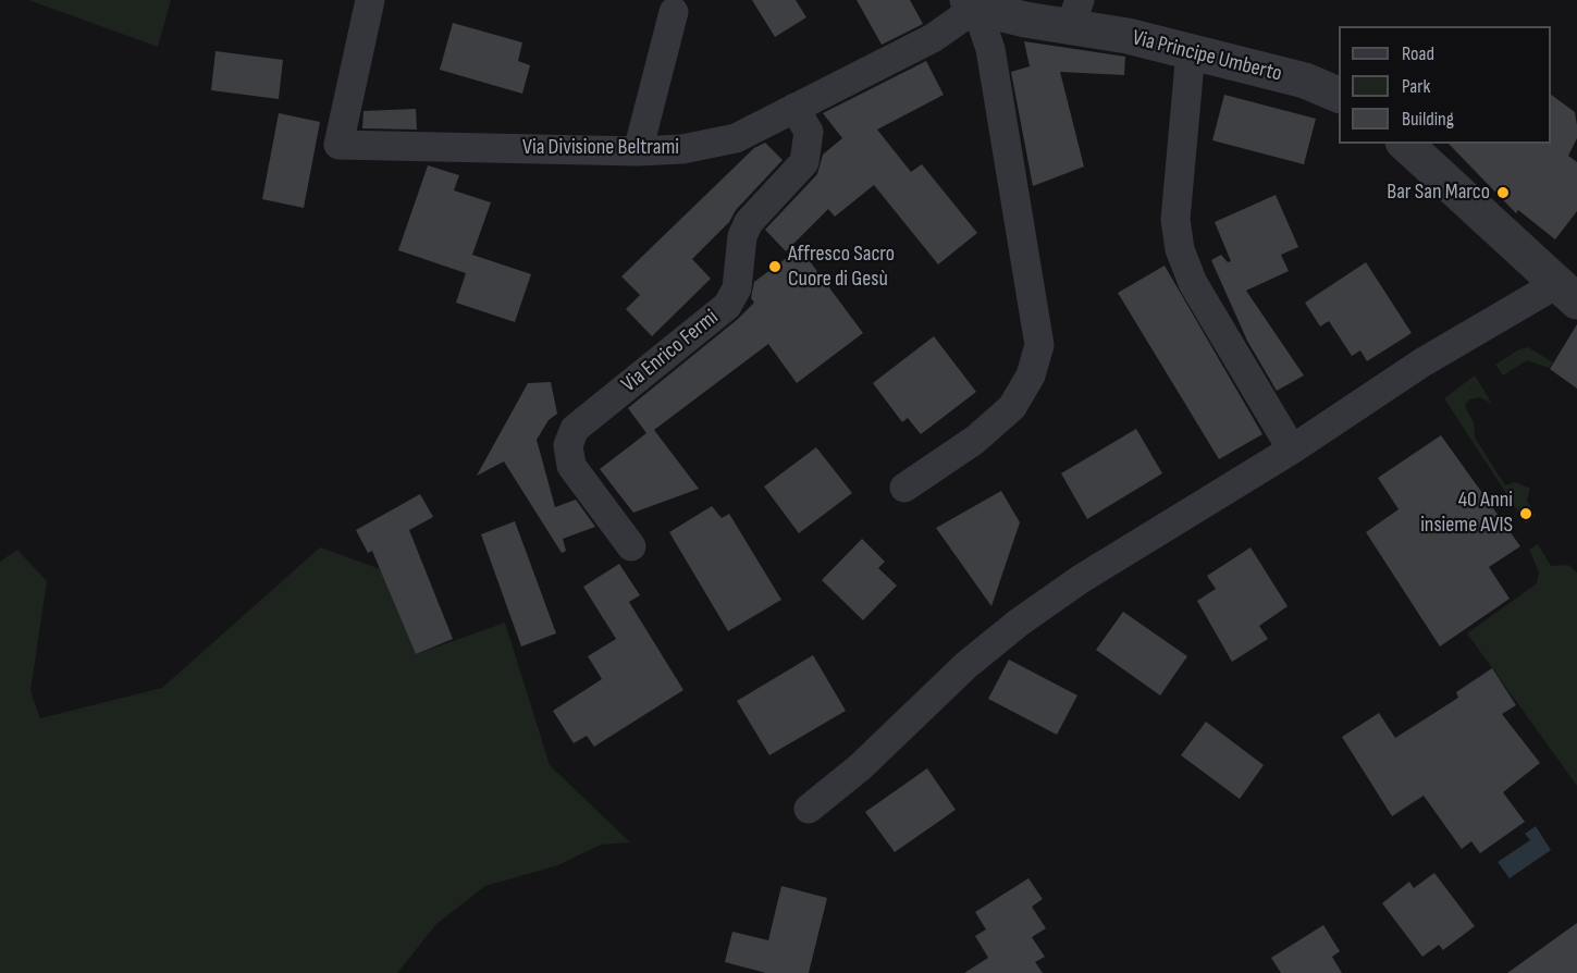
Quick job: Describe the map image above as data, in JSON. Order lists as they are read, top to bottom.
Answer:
{
  "streets": {
    "street": ["Via Principe Umberto", "Via Divisione Beltrami", "Via Enrico Fermi"]
  },
  "crossings": [
    ["Via Principe Umberto", "Via Divisione Beltrami"],
    ["Via Divisione Beltrami", "Via Enrico Fermi"]
  ],
  "places": ["Bar San Marco", "Affresco Sacro Cuore di Gesù", "40 Anni insieme AVIS"],
  "legend": ["Road", "Park", "Building"]
}
